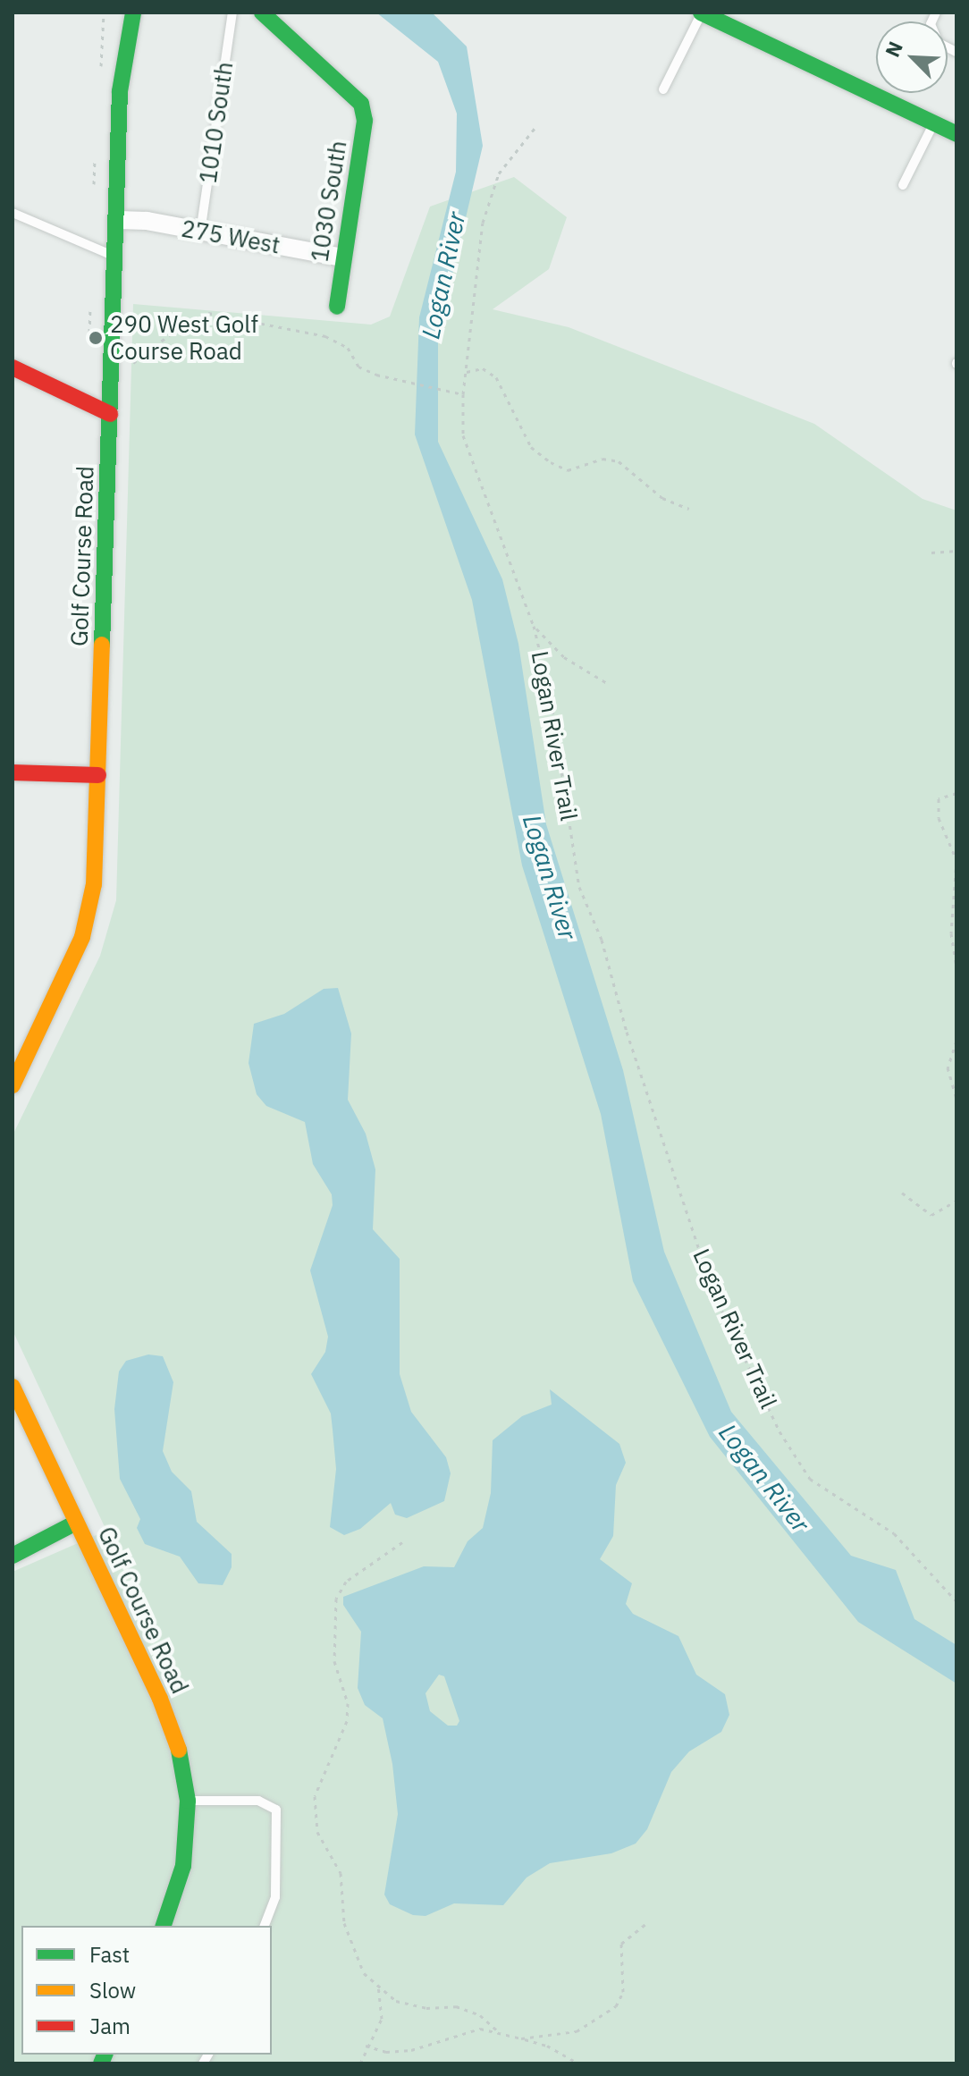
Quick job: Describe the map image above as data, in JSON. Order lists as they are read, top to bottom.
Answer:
{
  "streets": {
    "street": ["1030 South", "275 West", "Golf Course Road"],
    "lane": ["1010 South"],
    "path": ["Logan River Trail"]
  },
  "crossings": [
    ["1010 South", "275 West"],
    ["1030 South", "275 West"],
    ["275 West", "Golf Course Road"]
  ],
  "water": ["Logan River"],
  "places": ["290 West Golf Course Road"],
  "legend": ["Fast", "Slow", "Jam"],
  "north": "top left"
}
